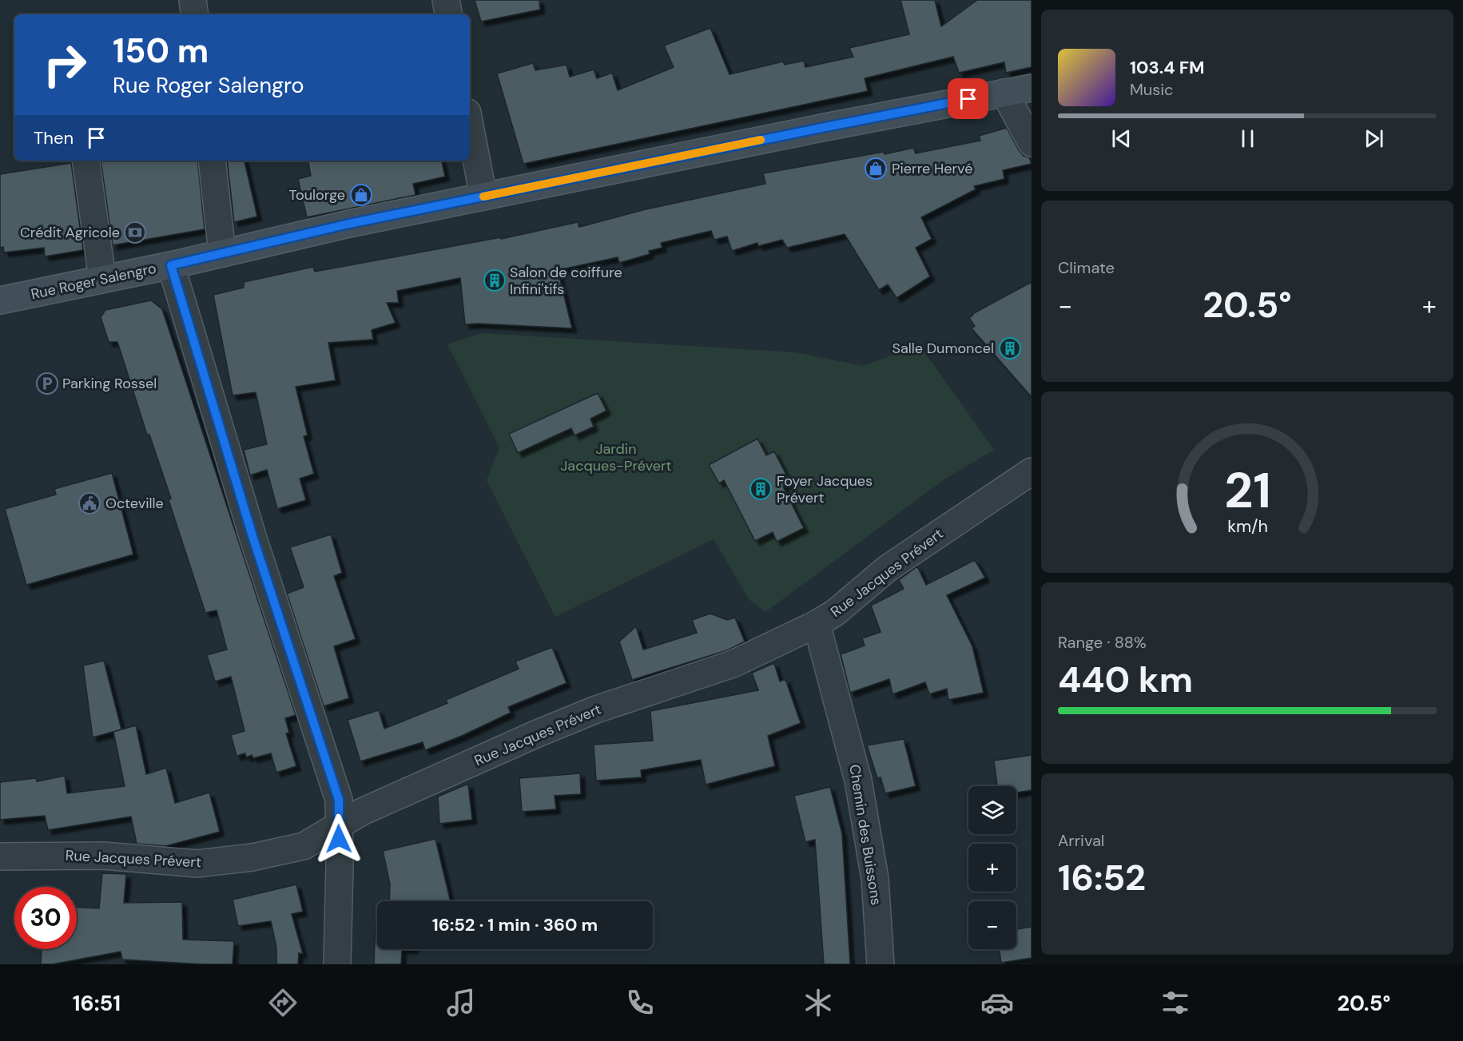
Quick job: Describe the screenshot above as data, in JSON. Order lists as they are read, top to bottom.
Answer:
{
  "streets": {
    "main road": ["Rue Roger Salengro"],
    "street": ["Rue Jacques Prévert", "Chemin des Buissons"]
  },
  "crossings": [
    ["Rue Jacques Prévert", "Chemin des Buissons"]
  ],
  "parks": ["Jardin Jacques-Prévert"],
  "places": {
    "shop": ["Pierre Hervé", "Toulorge"],
    "bank": ["Crédit Agricole"],
    "building": ["Salon de coiffure Infini'tifs", "Salle Dumoncel", "Foyer Jacques Prévert"],
    "parking": ["Parking Rossel"],
    "public building": ["Octeville"]
  },
  "page": {
    "turn": ["150 m", "Rue Roger Salengro"],
    "song": ["103.4 FM", "Music"],
    "then": "Then",
    "tile": [
      "Climate",
      ["Range · 88%", "440 km"],
      ["Arrival", "16:52"]
    ],
    "heat": ["−", "20.5°", "+"],
    "map_buttons": ["+", "−"],
    "limit": "30",
    "trip": "16:52 · 1 min · 360 m",
    "tabs": ["16:51", "20.5°"],
    "gauge": ["21", "km/h"]
  }
}
